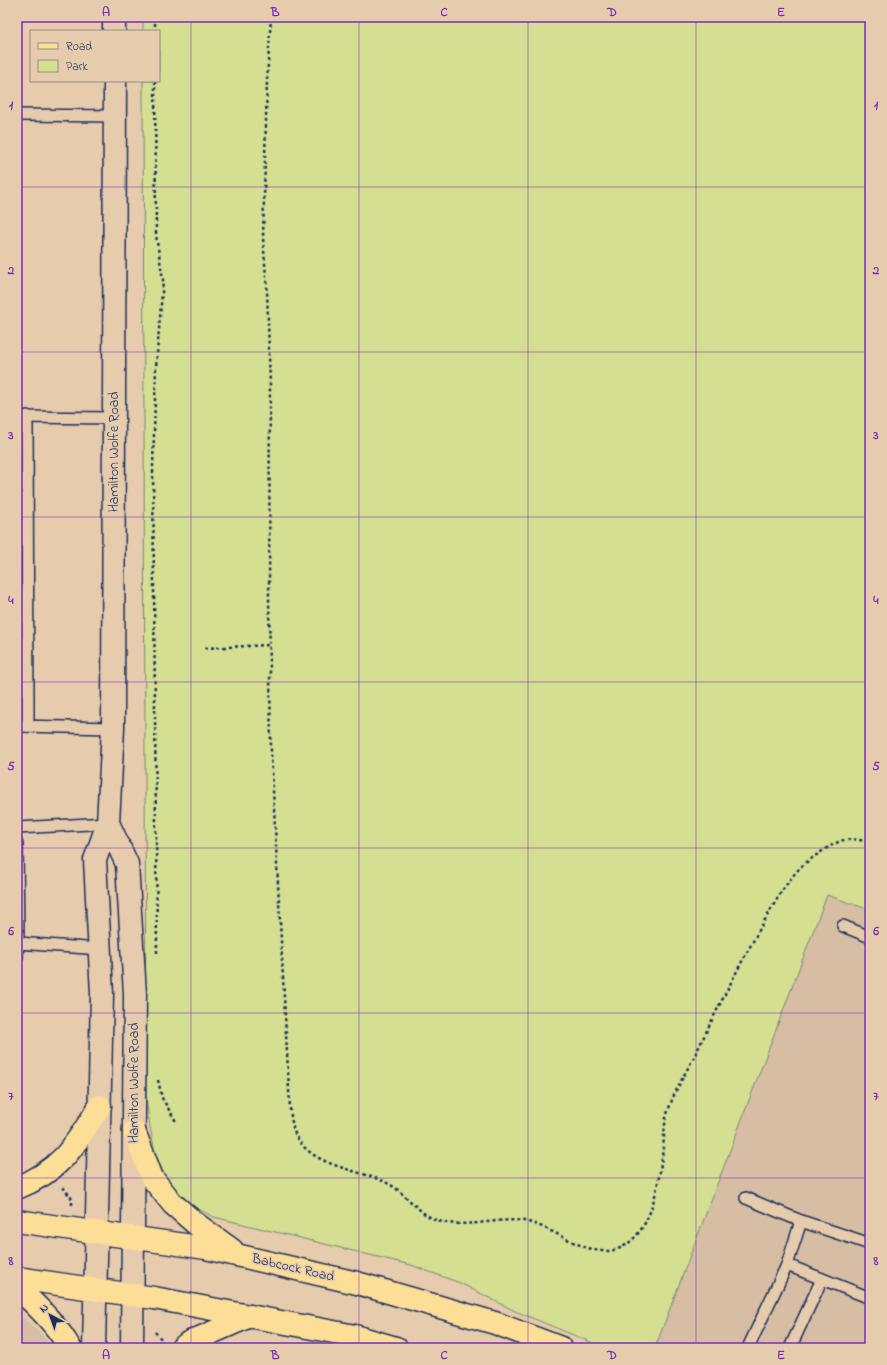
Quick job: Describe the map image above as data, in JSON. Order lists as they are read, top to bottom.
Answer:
{
  "streets": {
    "main road": ["Babcock Road"],
    "street": ["Hamilton Wolfe Road"]
  },
  "crossings": [
    ["Hamilton Wolfe Road", "Babcock Road"]
  ],
  "legend": ["Road", "Park"],
  "north": "top left",
  "grid": {
    "columns": [
      "A",
      "B",
      "C",
      "D",
      "E"
    ],
    "rows": [
      "1",
      "2",
      "3",
      "4",
      "5",
      "6",
      "7",
      "8"
    ]
  }
}
